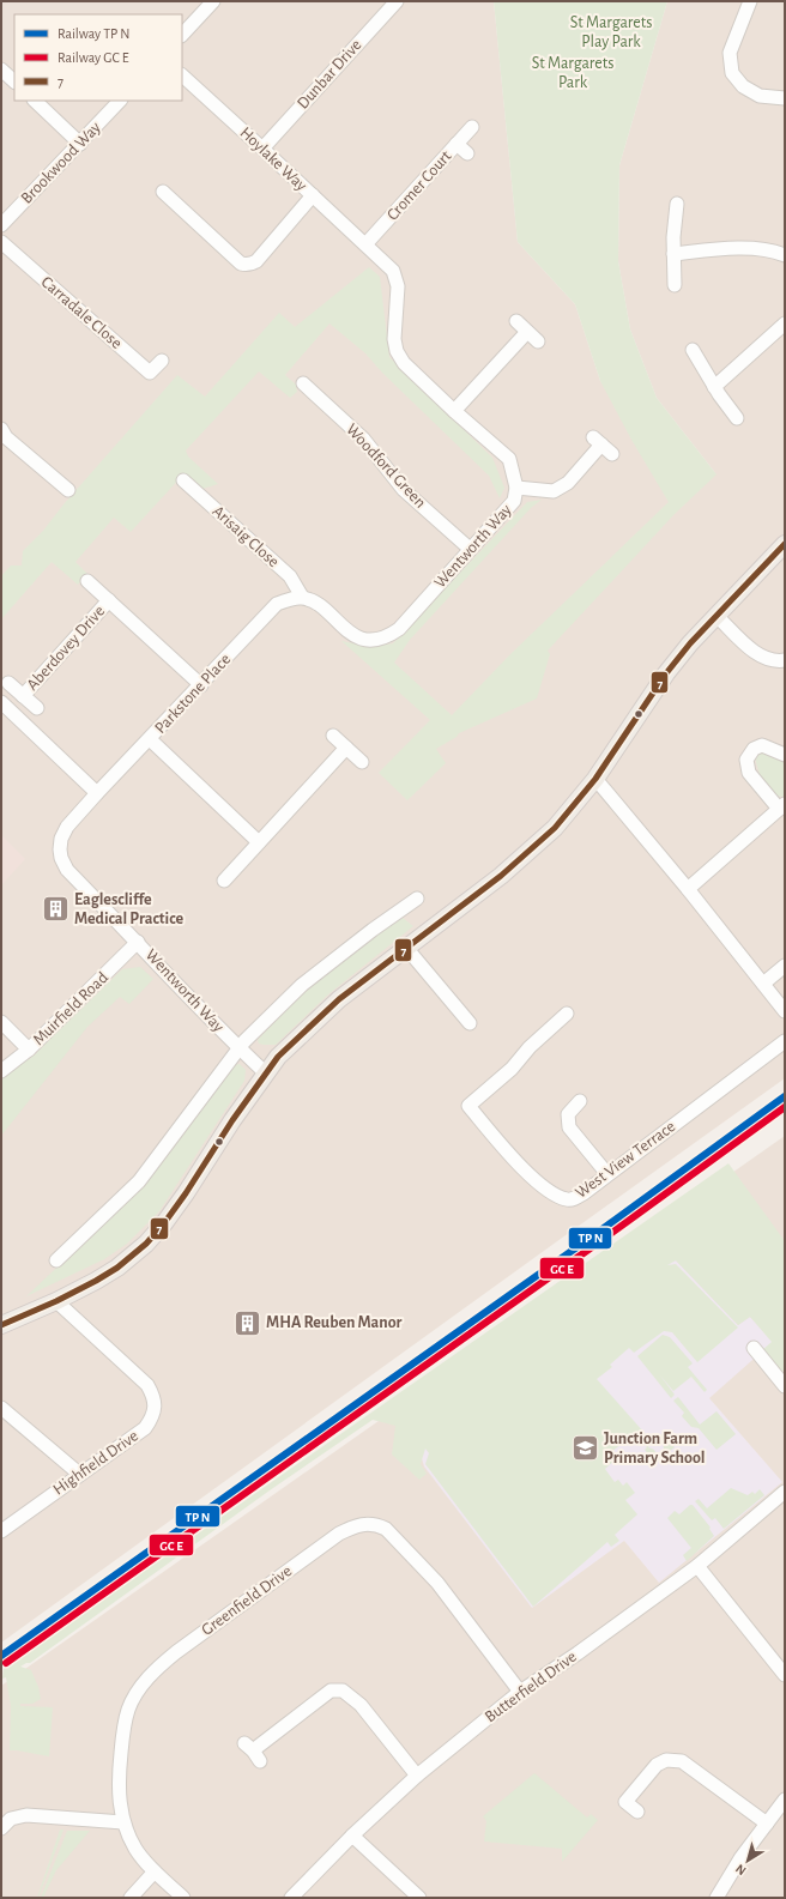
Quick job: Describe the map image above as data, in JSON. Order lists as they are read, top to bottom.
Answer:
{
  "streets": {
    "street": [
      "Dunbar Drive",
      "Hoylake Way",
      "Brookwood Way",
      "Cromer Court",
      "Carradale Close",
      "Woodford Green",
      "Arisaig Close",
      "Wentworth Way",
      "Aberdovey Drive",
      "Parkstone Place",
      "Muirfield Road",
      "West View Terrace",
      "Highfield Drive",
      "Greenfield Drive",
      "Butterfield Drive"
    ]
  },
  "crossings": [
    ["Dunbar Drive", "Hoylake Way"],
    ["Hoylake Way", "Cromer Court"],
    ["Hoylake Way", "Wentworth Way"],
    ["Cromer Court", "Wentworth Way"],
    ["Woodford Green", "Wentworth Way"],
    ["Arisaig Close", "Wentworth Way"],
    ["Arisaig Close", "Parkstone Place"],
    ["Wentworth Way", "Parkstone Place"],
    ["Wentworth Way", "Muirfield Road"],
    ["Aberdovey Drive", "Parkstone Place"],
    ["Greenfield Drive", "Butterfield Drive"]
  ],
  "parks": ["St Margarets Play Park", "St Margarets Park"],
  "places": {
    "building": ["Eaglescliffe Medical Practice", "MHA Reuben Manor"],
    "school or university": ["Junction Farm Primary School"]
  },
  "lines": ["transit line 7"],
  "legend": ["Railway TP N", "Railway GC E", "7"],
  "north": "bottom left"
}
